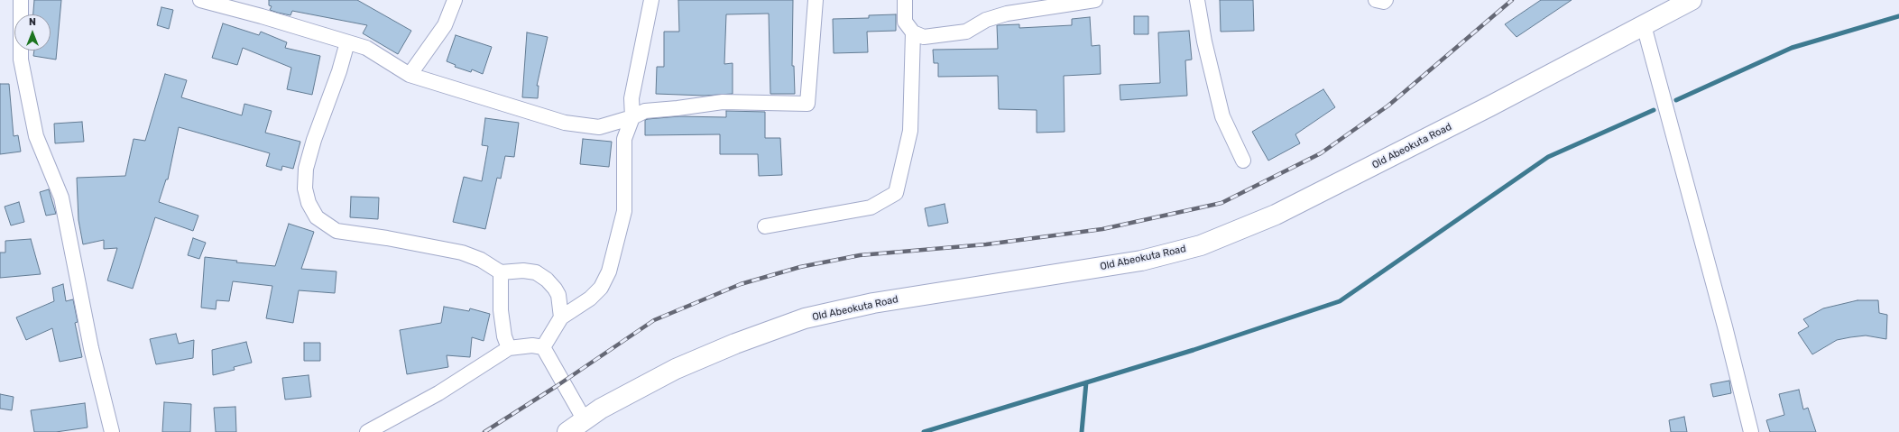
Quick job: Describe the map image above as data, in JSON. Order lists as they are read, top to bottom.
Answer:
{
  "streets": {
    "highway": ["Old Abeokuta Road"]
  },
  "north": "top"
}
